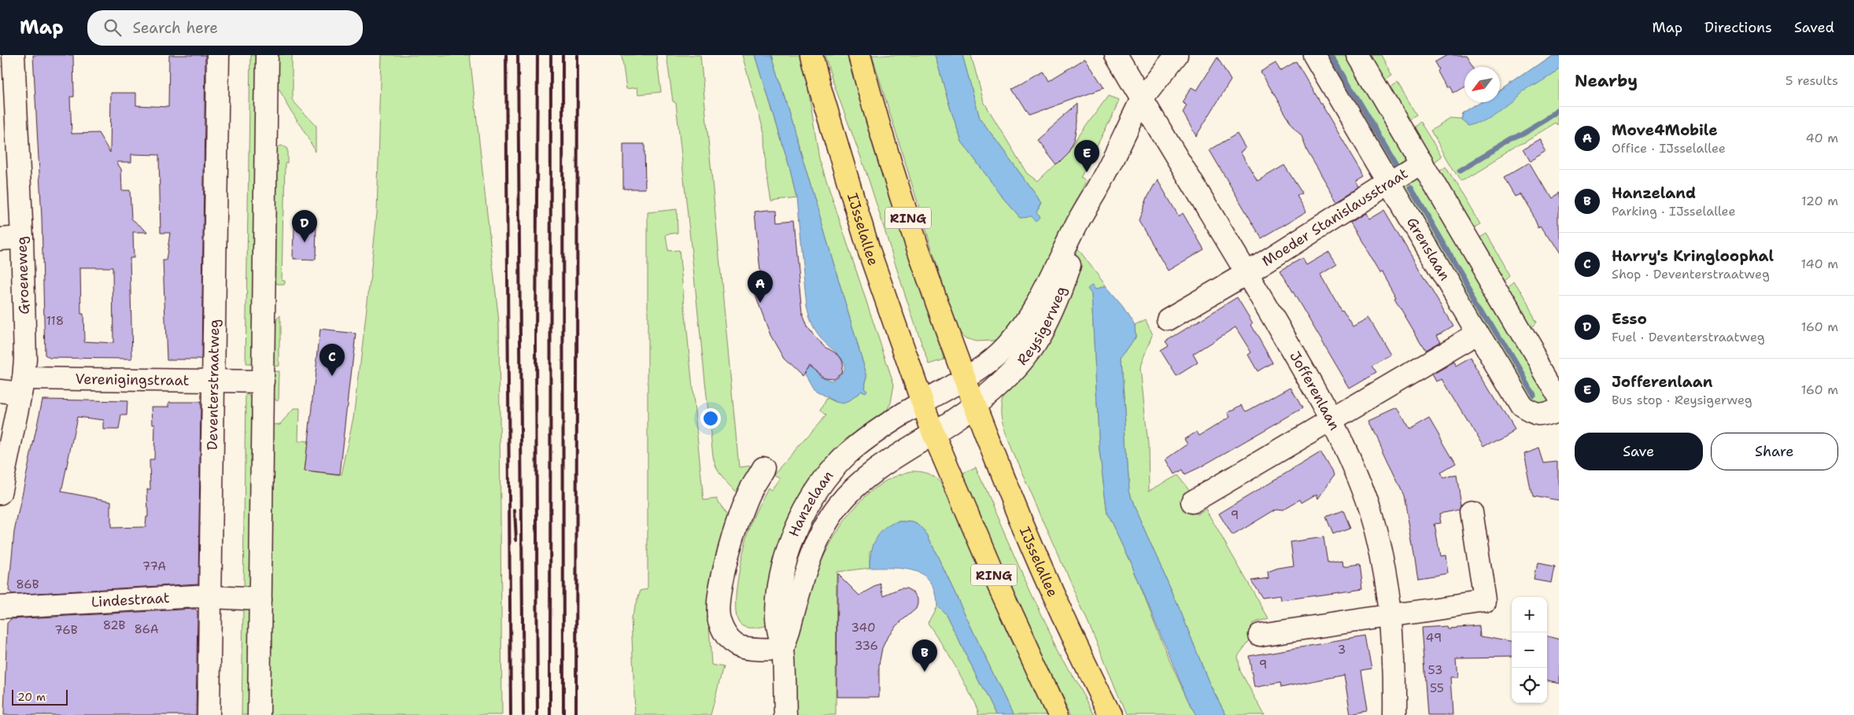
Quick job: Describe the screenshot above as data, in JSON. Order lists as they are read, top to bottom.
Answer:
{
  "streets": {
    "main road": ["RING", "IJsselallee"],
    "street": [
      "Moeder Stanislausstraat",
      "Grenslaan",
      "Groeneweg",
      "Reysigerweg",
      "Verenigingstraat",
      "Deventerstraatweg",
      "Jofferenlaan",
      "Hanzelaan",
      "Lindestraat"
    ]
  },
  "crossings": [
    ["Moeder Stanislausstraat", "Grenslaan"],
    ["Moeder Stanislausstraat", "Jofferenlaan"],
    ["IJsselallee", "Reysigerweg"],
    ["IJsselallee", "Hanzelaan"],
    ["Groeneweg", "Verenigingstraat"],
    ["Reysigerweg", "Jofferenlaan"],
    ["Verenigingstraat", "Deventerstraatweg"],
    ["Deventerstraatweg", "Lindestraat"]
  ],
  "house_numbers": [
    "118",
    "9",
    "77A",
    "86B",
    "82B",
    "340",
    "86A",
    "76B",
    "49",
    "336",
    "3",
    "9",
    "53",
    "55"
  ],
  "scale_bar": "20 m",
  "north": "bottom left",
  "page": {
    "header": "Map",
    "search": "Search here",
    "nav": ["Map", "Directions", "Saved"],
    "heading": ["Nearby", "5 results"],
    "list": [
      {
        "mark": "A",
        "name": "Move4Mobile",
        "note": "Office · IJsselallee",
        "value": "40 m"
      },
      {
        "mark": "B",
        "name": "Hanzeland",
        "note": "Parking · IJsselallee",
        "value": "120 m"
      },
      {
        "mark": "C",
        "name": "Harry's Kringloophal",
        "note": "Shop · Deventerstraatweg",
        "value": "140 m"
      },
      {
        "mark": "D",
        "name": "Esso",
        "note": "Fuel · Deventerstraatweg",
        "value": "160 m"
      },
      {
        "mark": "E",
        "name": "Jofferenlaan",
        "note": "Bus stop · Reysigerweg",
        "value": "160 m"
      }
    ],
    "pins": [
      "E",
      "D",
      "A",
      "C",
      "B"
    ],
    "buttons": ["Save", "Share"],
    "map_buttons": ["+", "−"],
    "scale": "20 m"
  }
}
